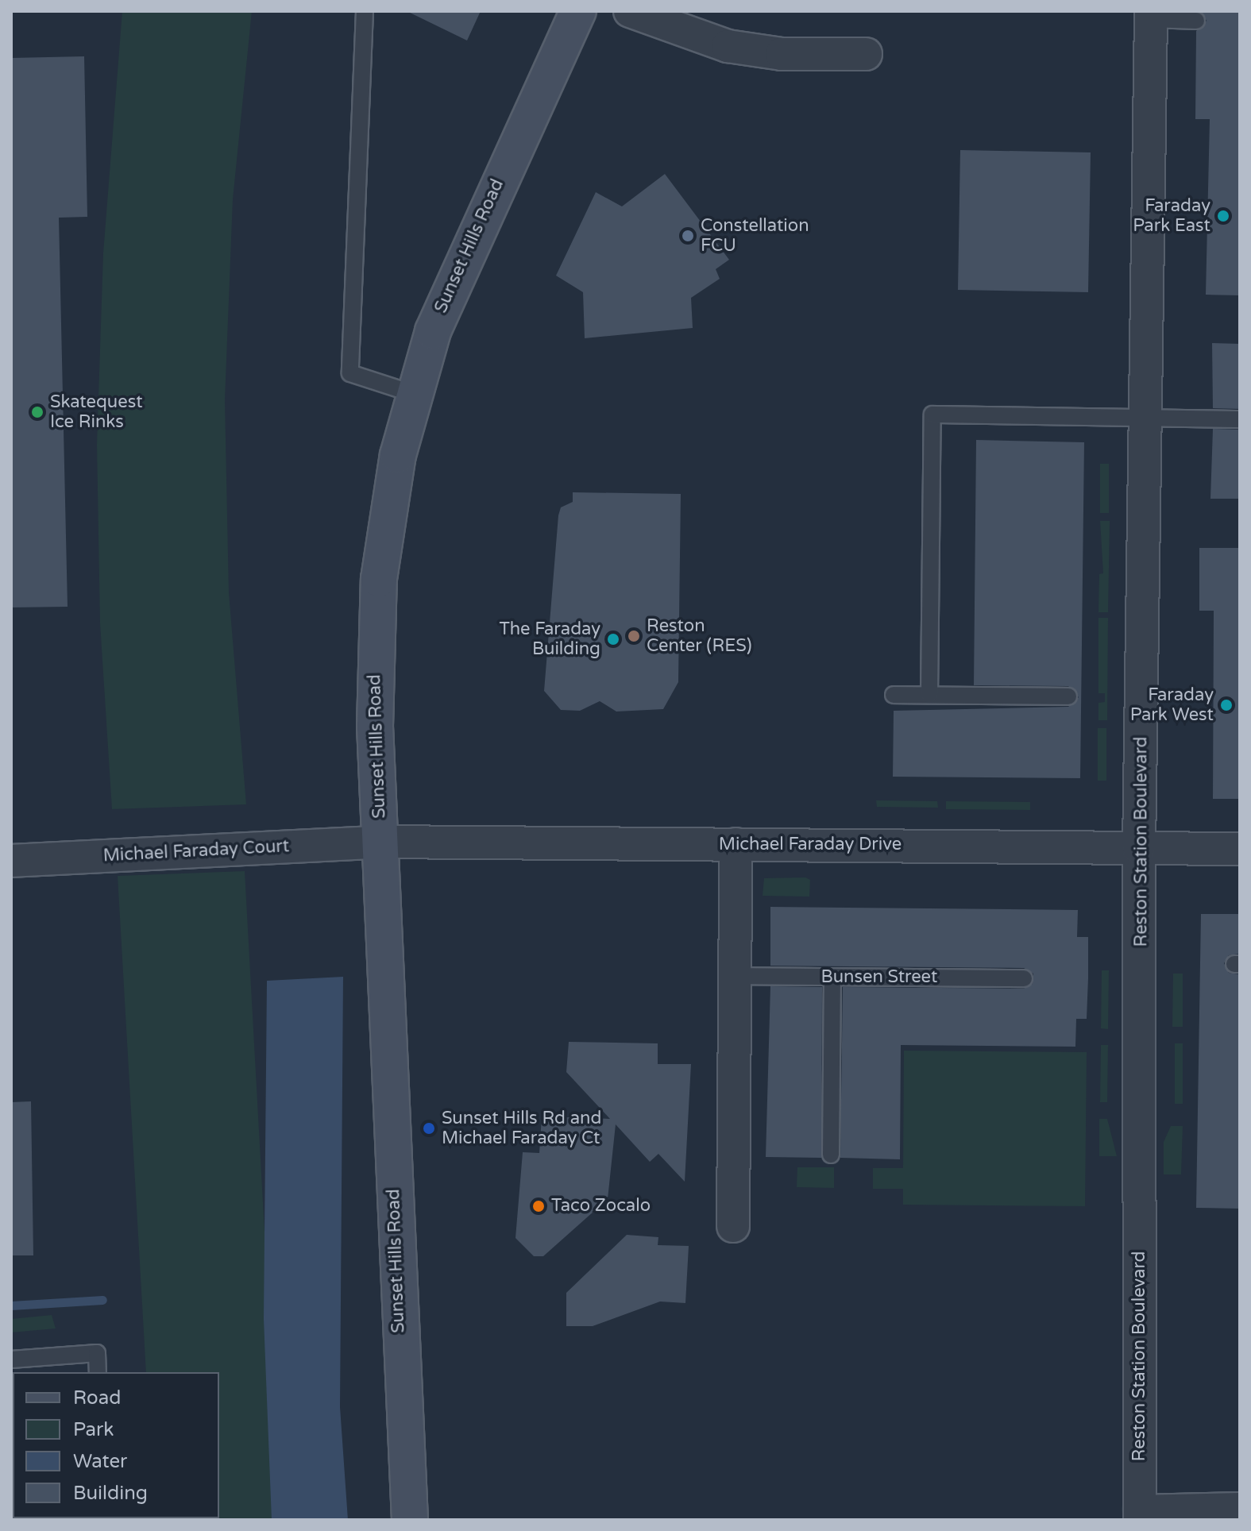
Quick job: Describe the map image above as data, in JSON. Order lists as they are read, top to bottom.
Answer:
{
  "streets": {
    "main road": ["Sunset Hills Road"],
    "street": ["Reston Station Boulevard", "Michael Faraday Drive", "Michael Faraday Court"],
    "lane": ["Bunsen Street"]
  },
  "crossings": [
    ["Sunset Hills Road", "Michael Faraday Drive"],
    ["Sunset Hills Road", "Michael Faraday Court"],
    ["Reston Station Boulevard", "Michael Faraday Drive"],
    ["Michael Faraday Drive", "Michael Faraday Court"]
  ],
  "places": [
    "Faraday Park East",
    "Constellation FCU",
    "Skatequest Ice Rinks",
    "Reston Center (RES)",
    "The Faraday Building",
    "Faraday Park West",
    "Sunset Hills Rd and Michael Faraday Ct",
    "Taco Zocalo"
  ],
  "legend": [
    "Road",
    "Park",
    "Water",
    "Building"
  ]
}
